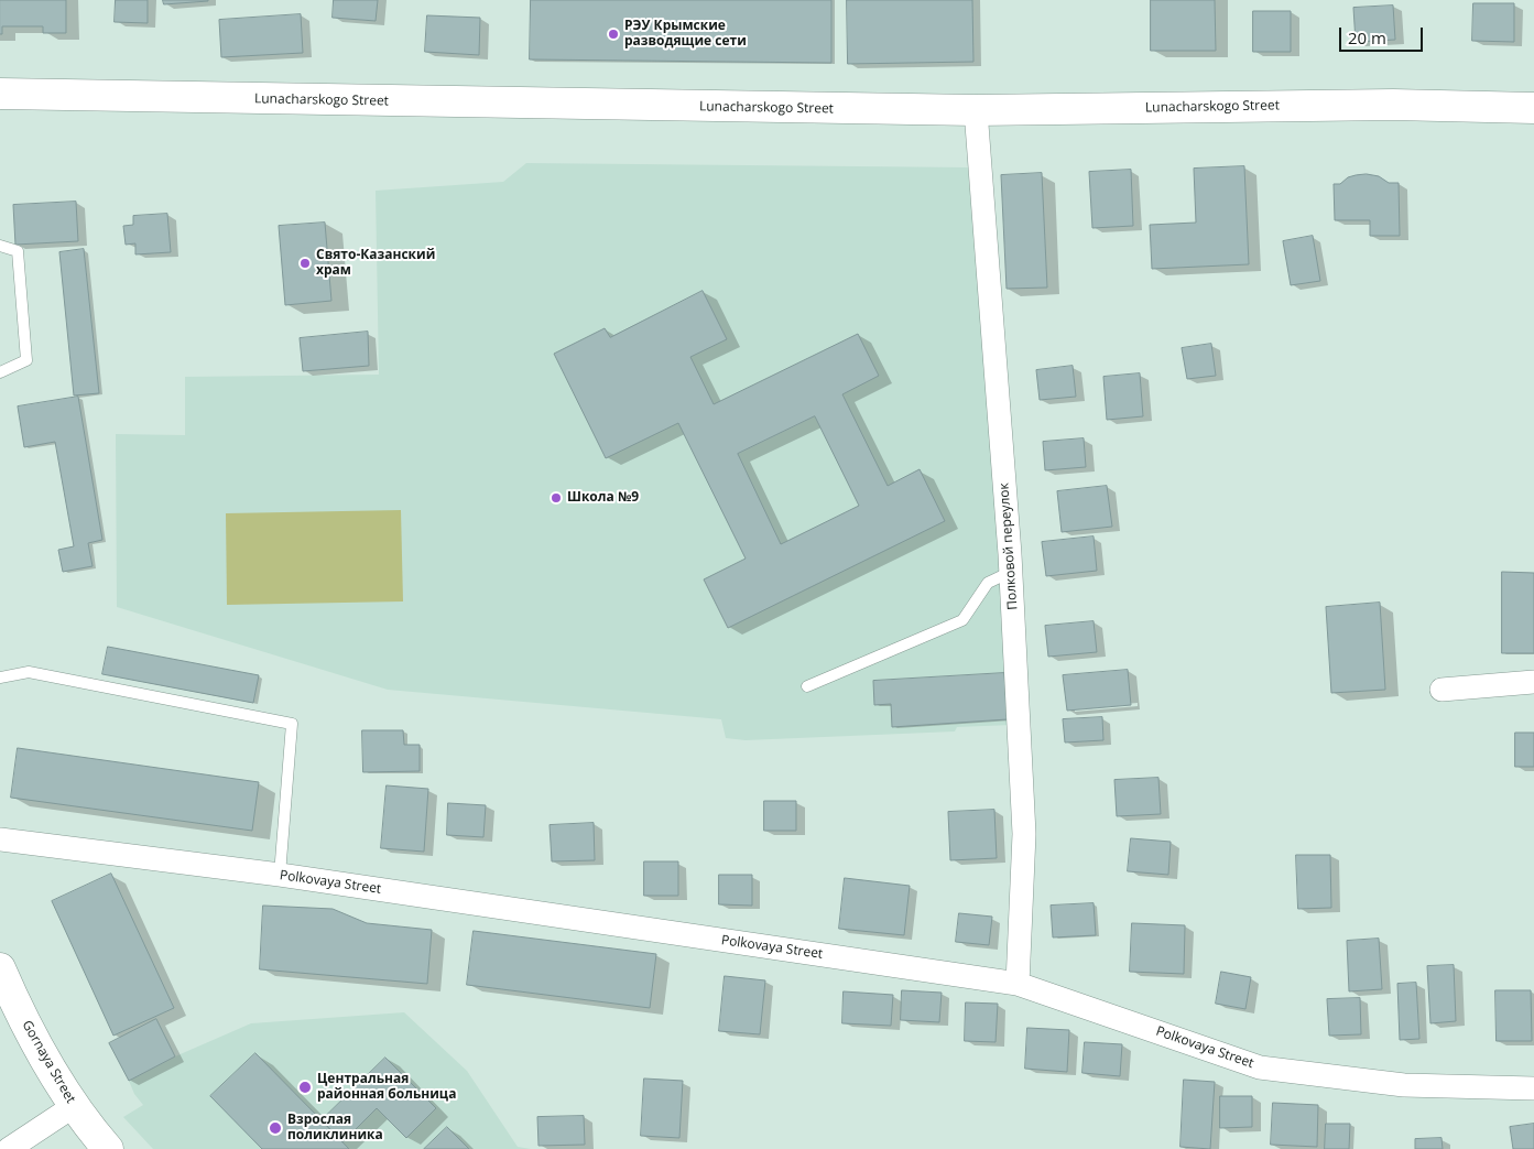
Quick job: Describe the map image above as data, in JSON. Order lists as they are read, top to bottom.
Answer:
{
  "streets": {
    "main road": ["Lunacharskogo Street", "Gornaya Street"],
    "street": ["Полковой переулок", "Polkovaya Street"]
  },
  "crossings": [
    ["Lunacharskogo Street", "Полковой переулок"],
    ["Полковой переулок", "Polkovaya Street"]
  ],
  "places": [
    "РЭУ Крымские разводящие сети",
    "Свято-Казанский храм",
    "Школа №9",
    "Центральная районная больница",
    "Взрослая поликлиника"
  ],
  "scale_bar": "20 m"
}
